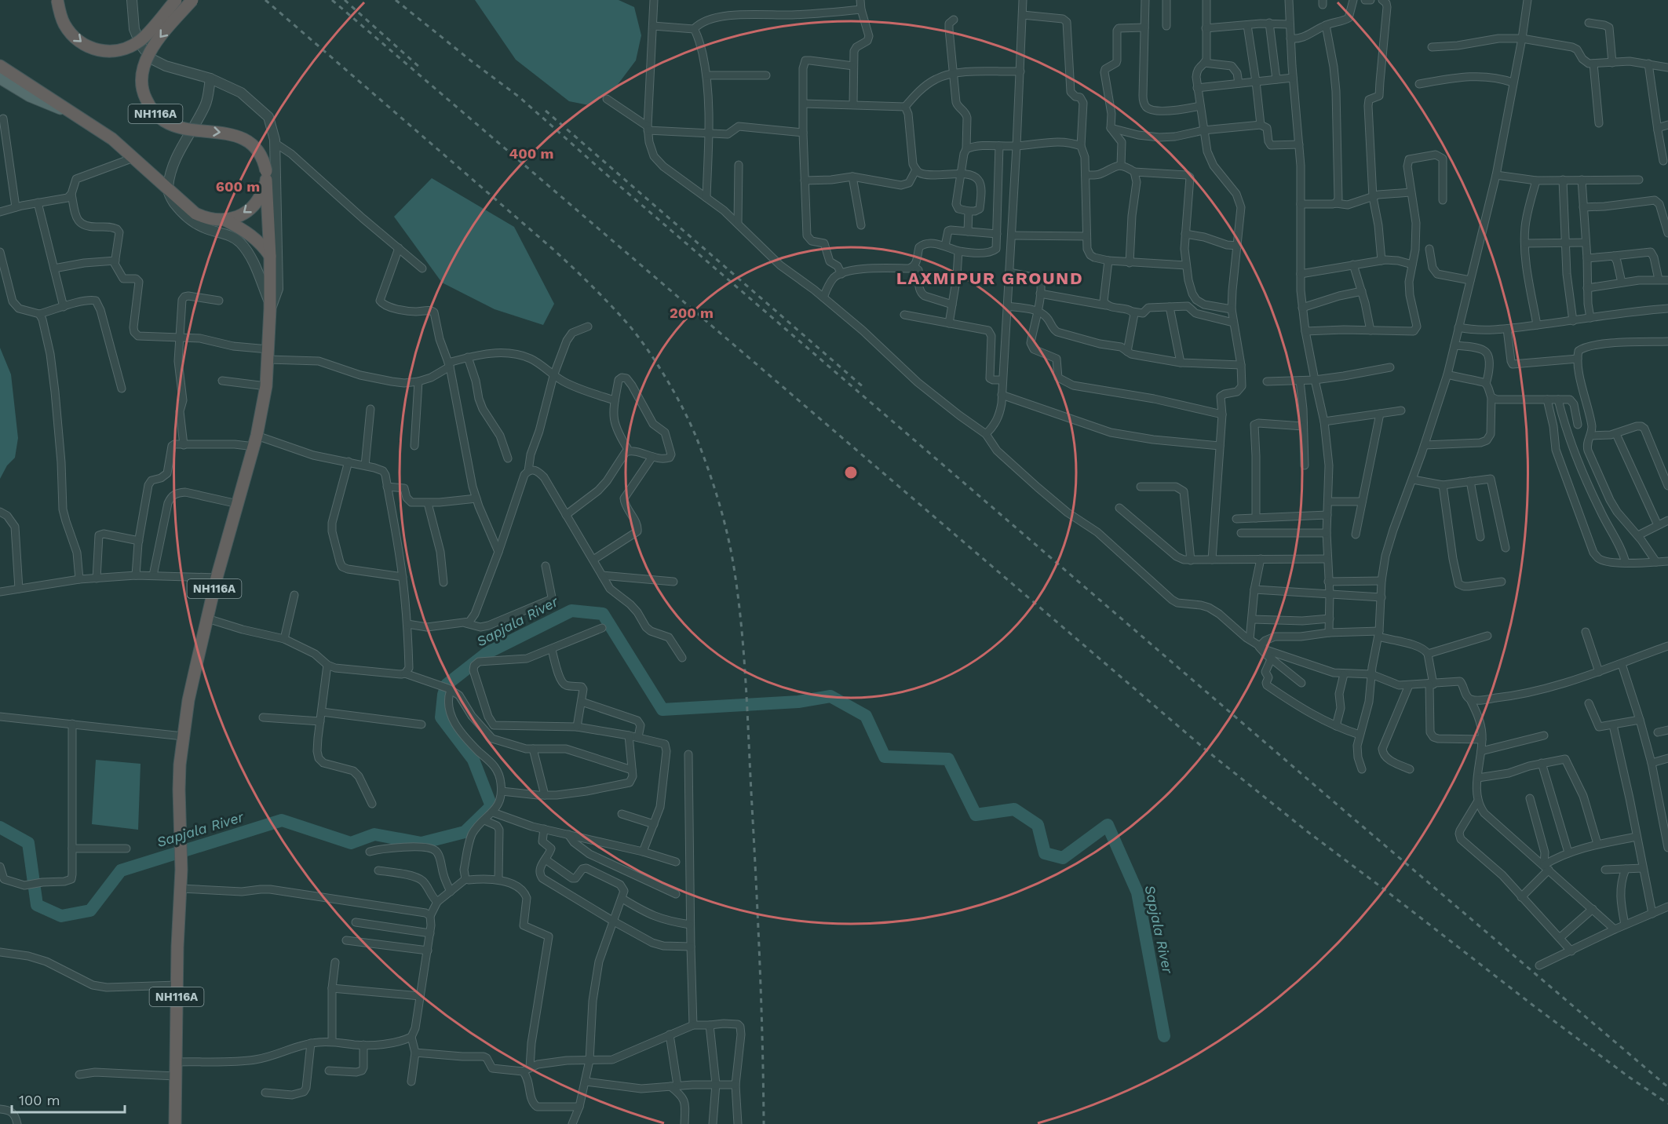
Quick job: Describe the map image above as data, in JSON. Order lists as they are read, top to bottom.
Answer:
{
  "streets": {
    "highway": ["NH116A"]
  },
  "districts": ["LAXMIPUR GROUND"],
  "water": ["Sapjala River"],
  "scale_bar": "100 m",
  "rings": ["400 m", "600 m", "200 m"]
}
